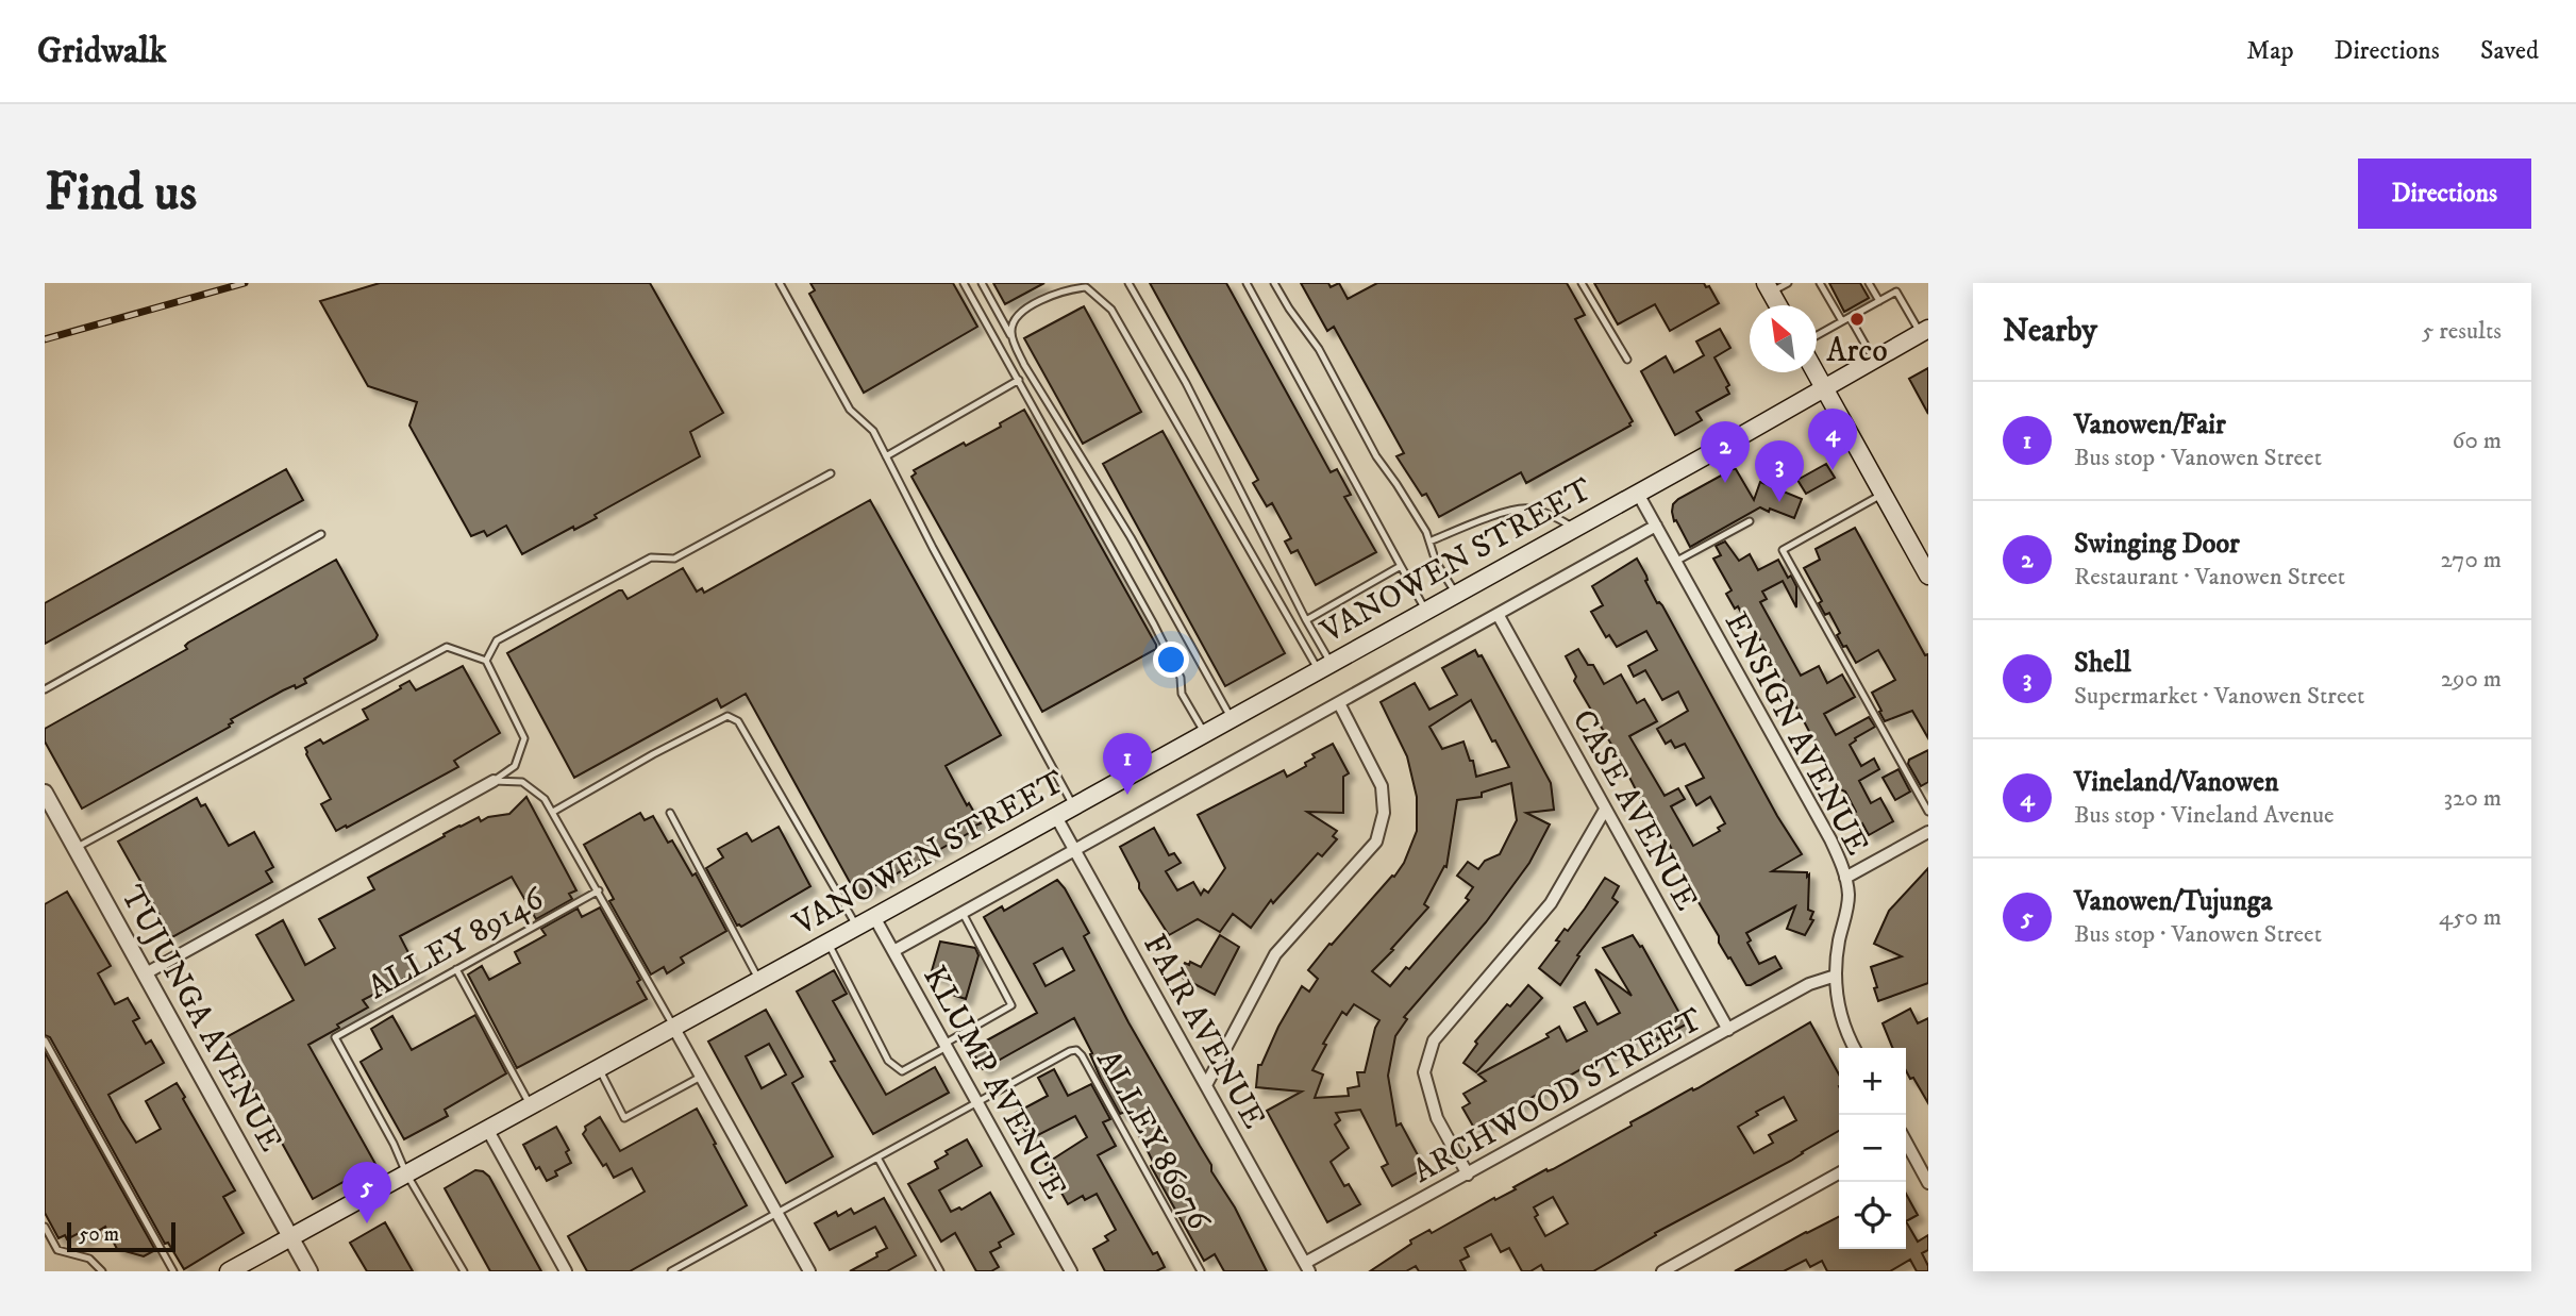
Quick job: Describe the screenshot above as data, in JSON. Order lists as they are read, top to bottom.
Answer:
{
  "streets": {
    "main road": ["VANOWEN STREET"],
    "street": [
      "ENSIGN AVENUE",
      "CASE AVENUE",
      "TUJUNGA AVENUE",
      "FAIR AVENUE",
      "KLUMP AVENUE",
      "ARCHWOOD STREET"
    ],
    "lane": ["ALLEY 89146", "ALLEY 86076"]
  },
  "crossings": [
    ["VANOWEN STREET", "ENSIGN AVENUE"],
    ["VANOWEN STREET", "ALLEY 89146"],
    ["VANOWEN STREET", "TUJUNGA AVENUE"],
    ["VANOWEN STREET", "FAIR AVENUE"],
    ["VANOWEN STREET", "KLUMP AVENUE"],
    ["ENSIGN AVENUE", "ARCHWOOD STREET"],
    ["CASE AVENUE", "ARCHWOOD STREET"],
    ["FAIR AVENUE", "ARCHWOOD STREET"],
    ["KLUMP AVENUE", "ALLEY 86076"]
  ],
  "places": ["Arco"],
  "scale_bar": "50 m",
  "north": "top left",
  "page": {
    "header": "Gridwalk",
    "nav": ["Map", "Directions", "Saved"],
    "buttons": "Directions",
    "title": "Find us",
    "heading": ["Nearby", "5 results"],
    "list": [
      {
        "mark": "1",
        "name": "Vanowen/Fair",
        "note": "Bus stop · Vanowen Street",
        "value": "60 m"
      },
      {
        "mark": "2",
        "name": "Swinging Door",
        "note": "Restaurant · Vanowen Street",
        "value": "270 m"
      },
      {
        "mark": "3",
        "name": "Shell",
        "note": "Supermarket · Vanowen Street",
        "value": "290 m"
      },
      {
        "mark": "4",
        "name": "Vineland/Vanowen",
        "note": "Bus stop · Vineland Avenue",
        "value": "320 m"
      },
      {
        "mark": "5",
        "name": "Vanowen/Tujunga",
        "note": "Bus stop · Vanowen Street",
        "value": "450 m"
      }
    ],
    "pins": [
      "4",
      "2",
      "3",
      "1",
      "5"
    ],
    "map_buttons": ["+", "−"],
    "scale": "50 m"
  }
}
